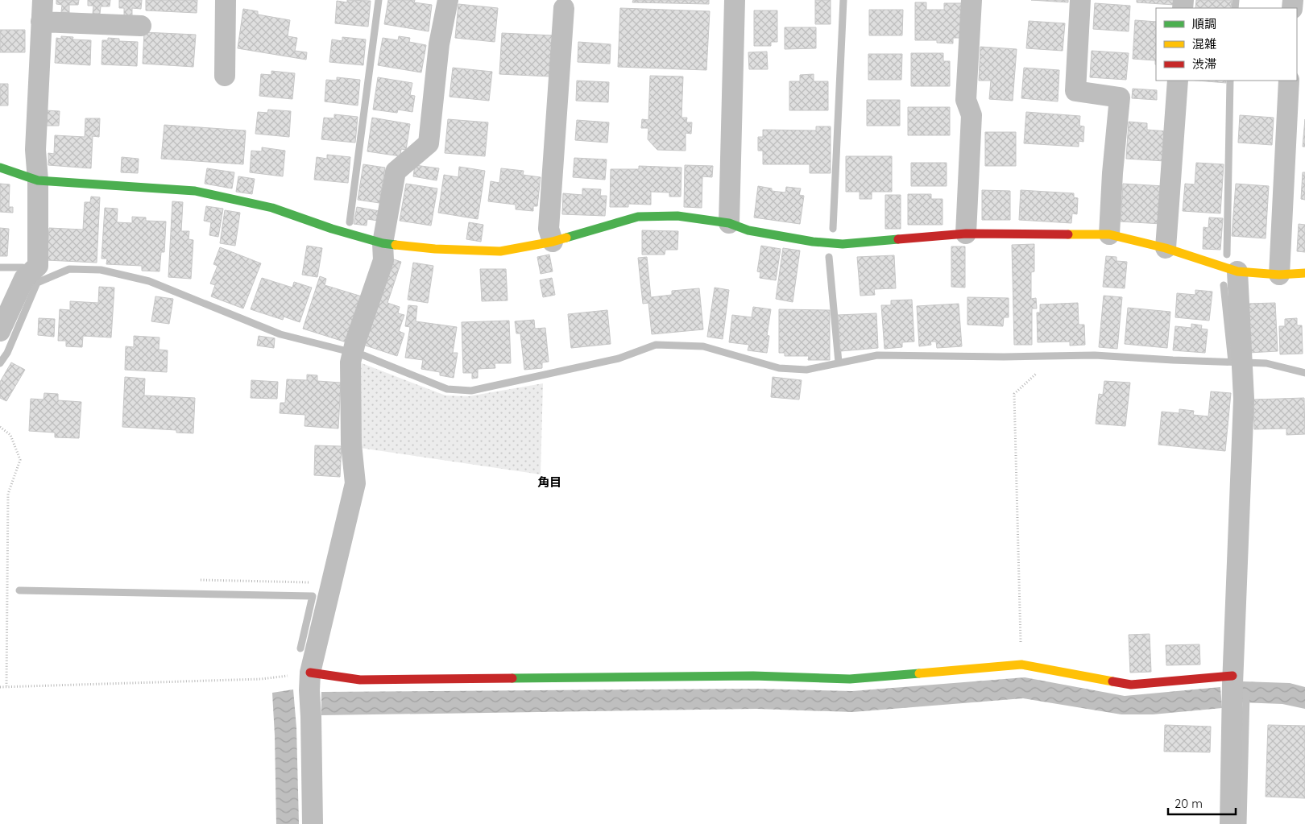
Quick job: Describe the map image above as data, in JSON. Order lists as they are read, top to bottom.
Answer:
{
  "districts": ["角目"],
  "legend": ["順調", "混雑", "渋滞"],
  "scale_bar": "20 m"
}
